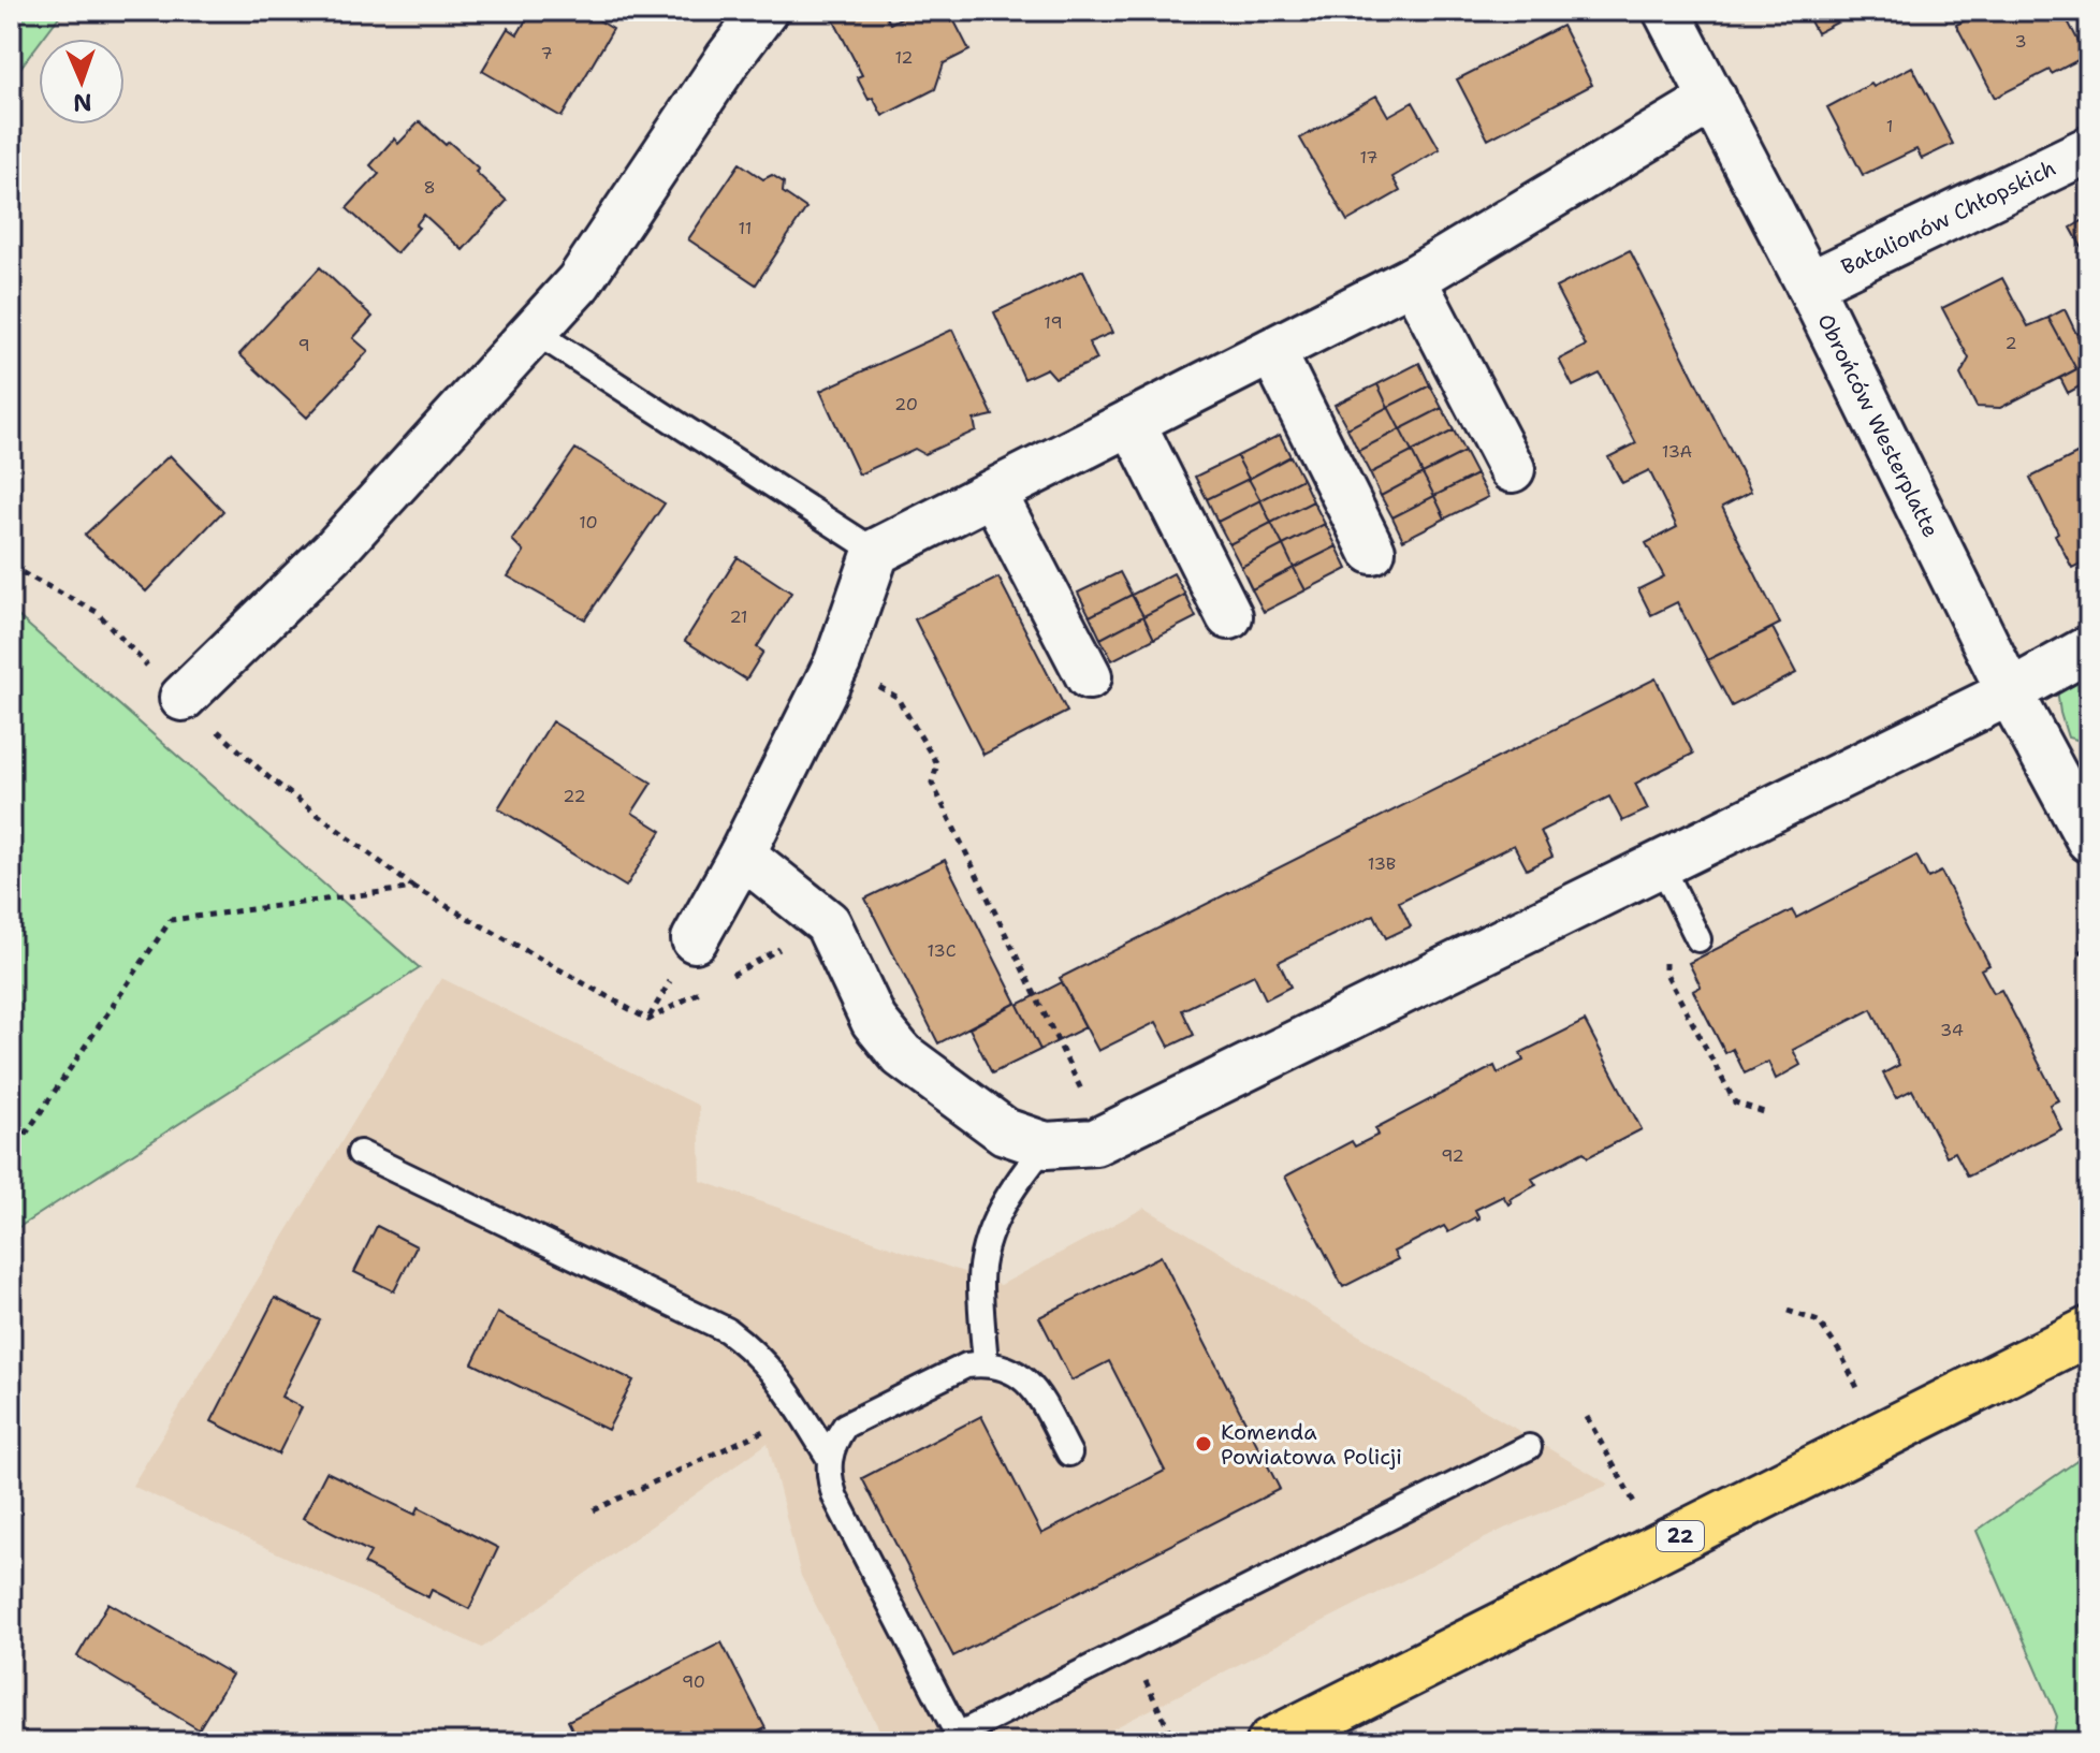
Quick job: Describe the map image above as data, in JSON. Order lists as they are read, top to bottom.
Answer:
{
  "streets": {
    "main road": ["22"],
    "street": ["Batalionów Chłopskich", "Obrońców Westerplatte"]
  },
  "crossings": [
    ["Batalionów Chłopskich", "Obrońców Westerplatte"]
  ],
  "places": ["Komenda Powiatowa Policji"],
  "house_numbers": [
    "3",
    "7",
    "12",
    "1",
    "17",
    "8",
    "11",
    "19",
    "2",
    "9",
    "20",
    "13A",
    "10",
    "21",
    "22",
    "13B",
    "13C",
    "34",
    "92",
    "90"
  ],
  "north": "bottom"
}
